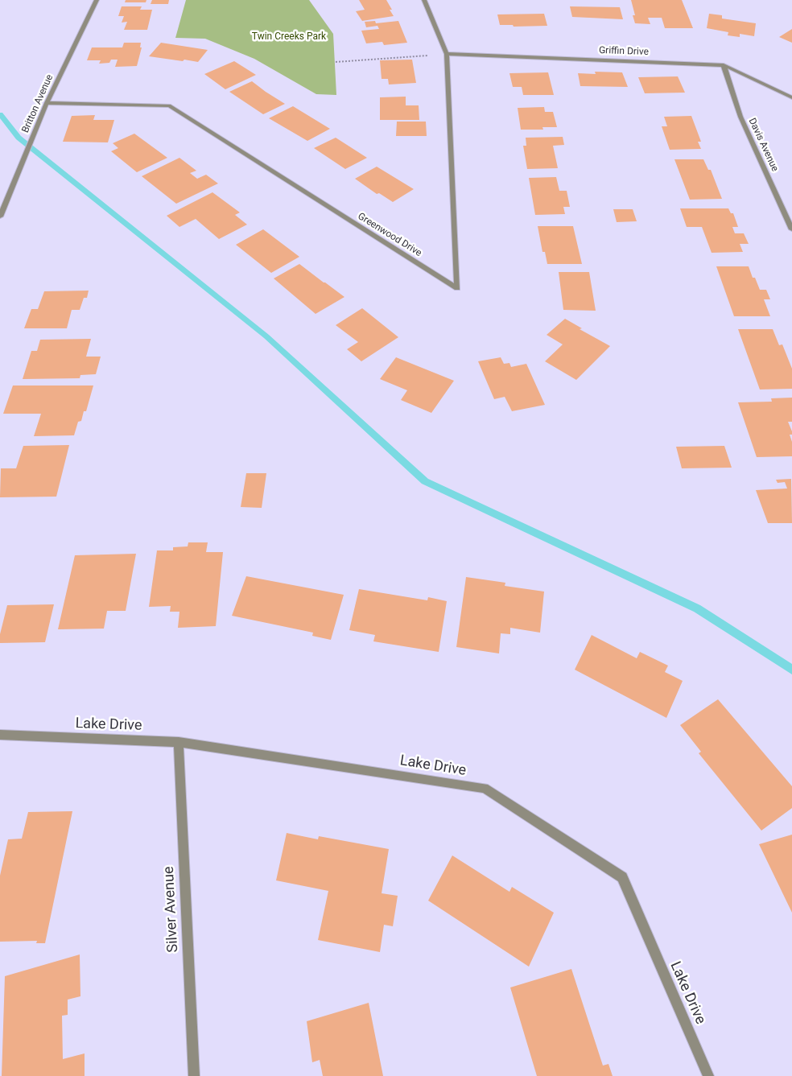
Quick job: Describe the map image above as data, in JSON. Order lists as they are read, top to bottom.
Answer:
{
  "streets": {
    "street": [
      "Griffin Drive",
      "Britton Avenue",
      "Davis Avenue",
      "Greenwood Drive",
      "Lake Drive",
      "Silver Avenue"
    ]
  },
  "crossings": [
    ["Griffin Drive", "Davis Avenue"],
    ["Griffin Drive", "Greenwood Drive"],
    ["Britton Avenue", "Greenwood Drive"],
    ["Lake Drive", "Silver Avenue"]
  ],
  "parks": ["Twin Creeks Park"]
}
